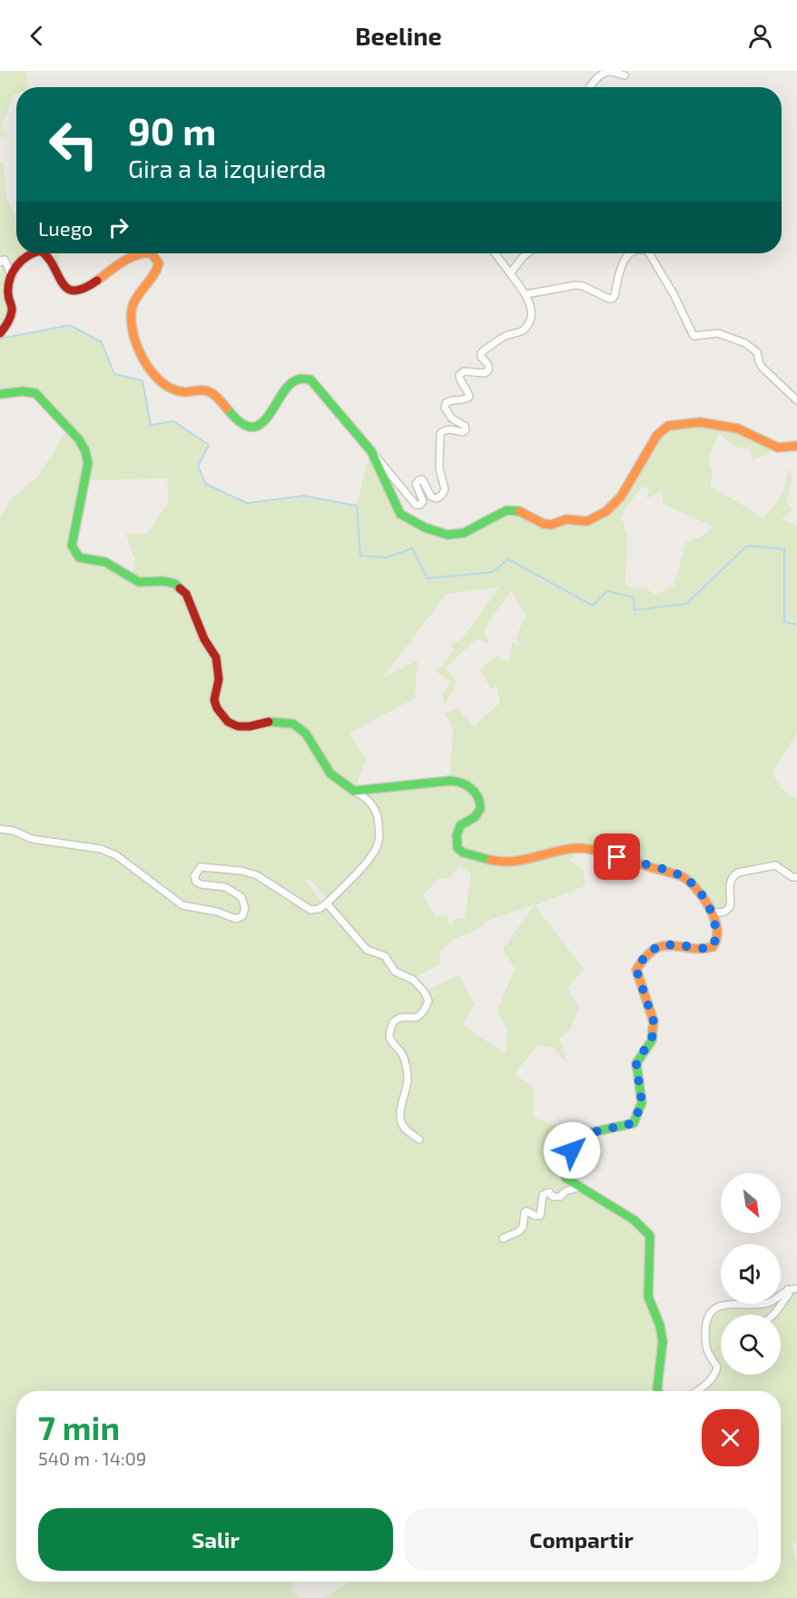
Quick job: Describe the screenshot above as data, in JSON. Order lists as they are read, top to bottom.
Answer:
{
  "north": "bottom right",
  "page": {
    "header": "Beeline",
    "turn": ["90 m", "Gira a la izquierda"],
    "then": "Luego",
    "heading": ["7 min", "540 m · 14:09"],
    "buttons": ["Salir", "Compartir"]
  }
}
